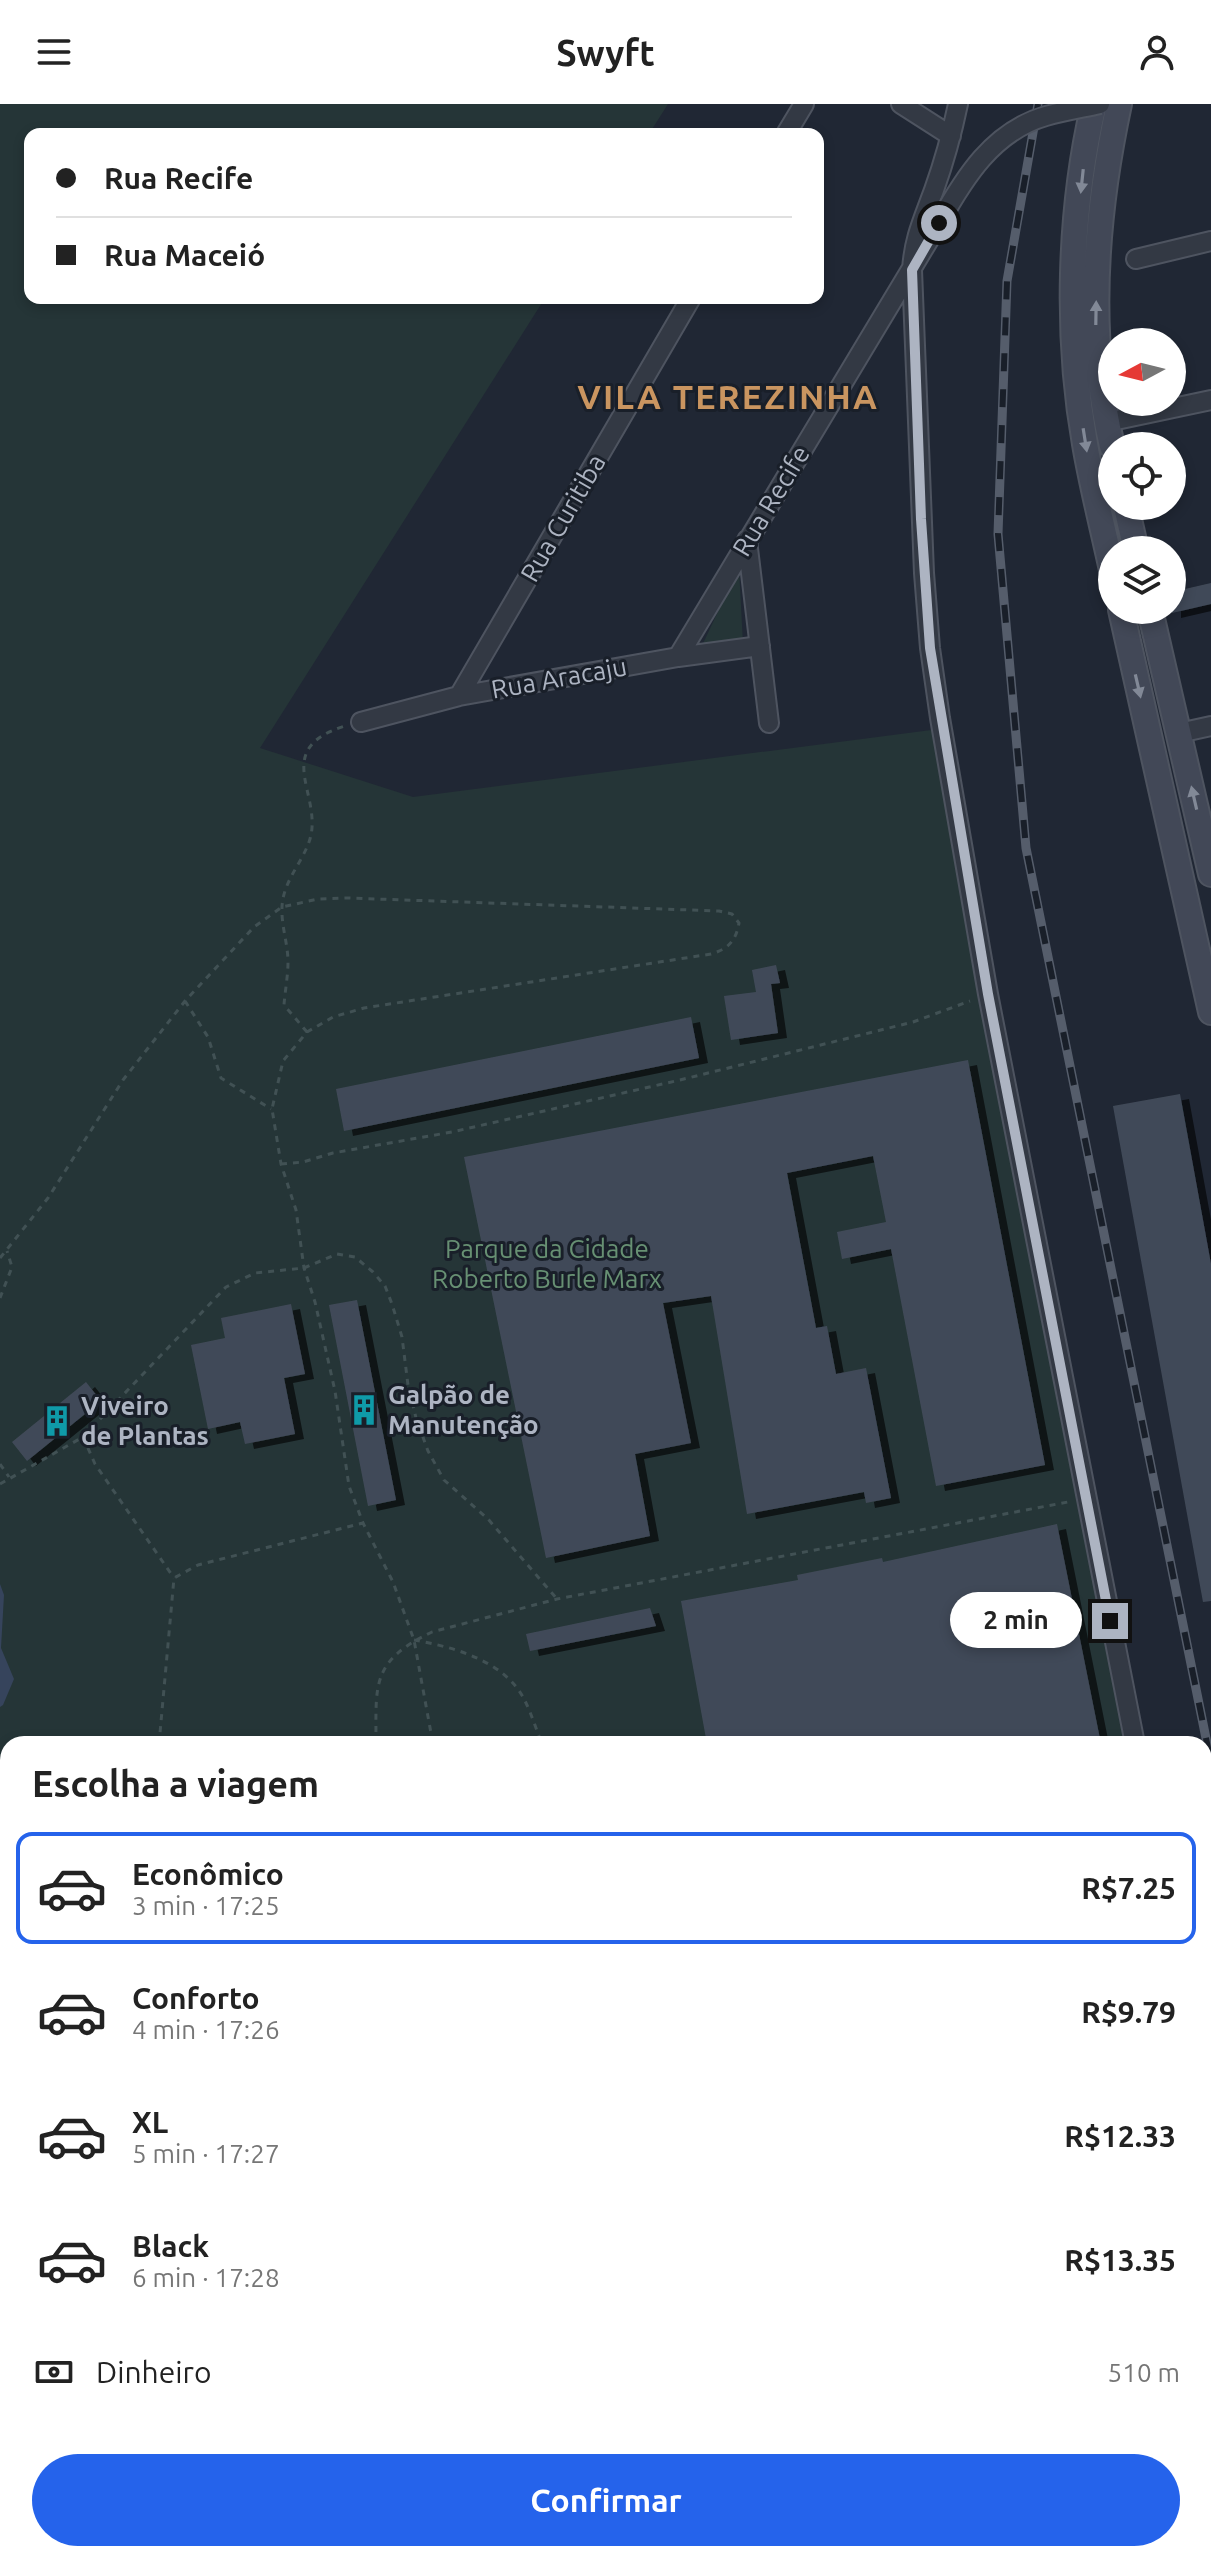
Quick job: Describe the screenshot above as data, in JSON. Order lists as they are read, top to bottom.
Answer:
{
  "streets": {
    "street": ["Rua Recife", "Rua Curitiba", "Rua Aracaju"]
  },
  "crossings": [
    ["Rua Recife", "Rua Aracaju"],
    ["Rua Curitiba", "Rua Aracaju"]
  ],
  "districts": ["VILA TEREZINHA"],
  "parks": ["Parque da Cidade Roberto Burle Marx"],
  "places": {
    "building": ["Galpão de Manutenção", "Viveiro de Plantas"]
  },
  "north": "left",
  "page": {
    "header": "Swyft",
    "banner": ["Rua Recife", "Rua Maceió"],
    "bubble": "2 min",
    "heading": "Escolha a viagem",
    "list": [
      {
        "name": "Econômico",
        "note": "3 min · 17:25",
        "value": "R$7.25"
      },
      {
        "name": "Conforto",
        "note": "4 min · 17:26",
        "value": "R$9.79"
      },
      {
        "name": "XL",
        "note": "5 min · 17:27",
        "value": "R$12.33"
      },
      {
        "name": "Black",
        "note": "6 min · 17:28",
        "value": "R$13.35"
      }
    ],
    "pay": ["Dinheiro", "510 m"],
    "buttons": "Confirmar"
  }
}
